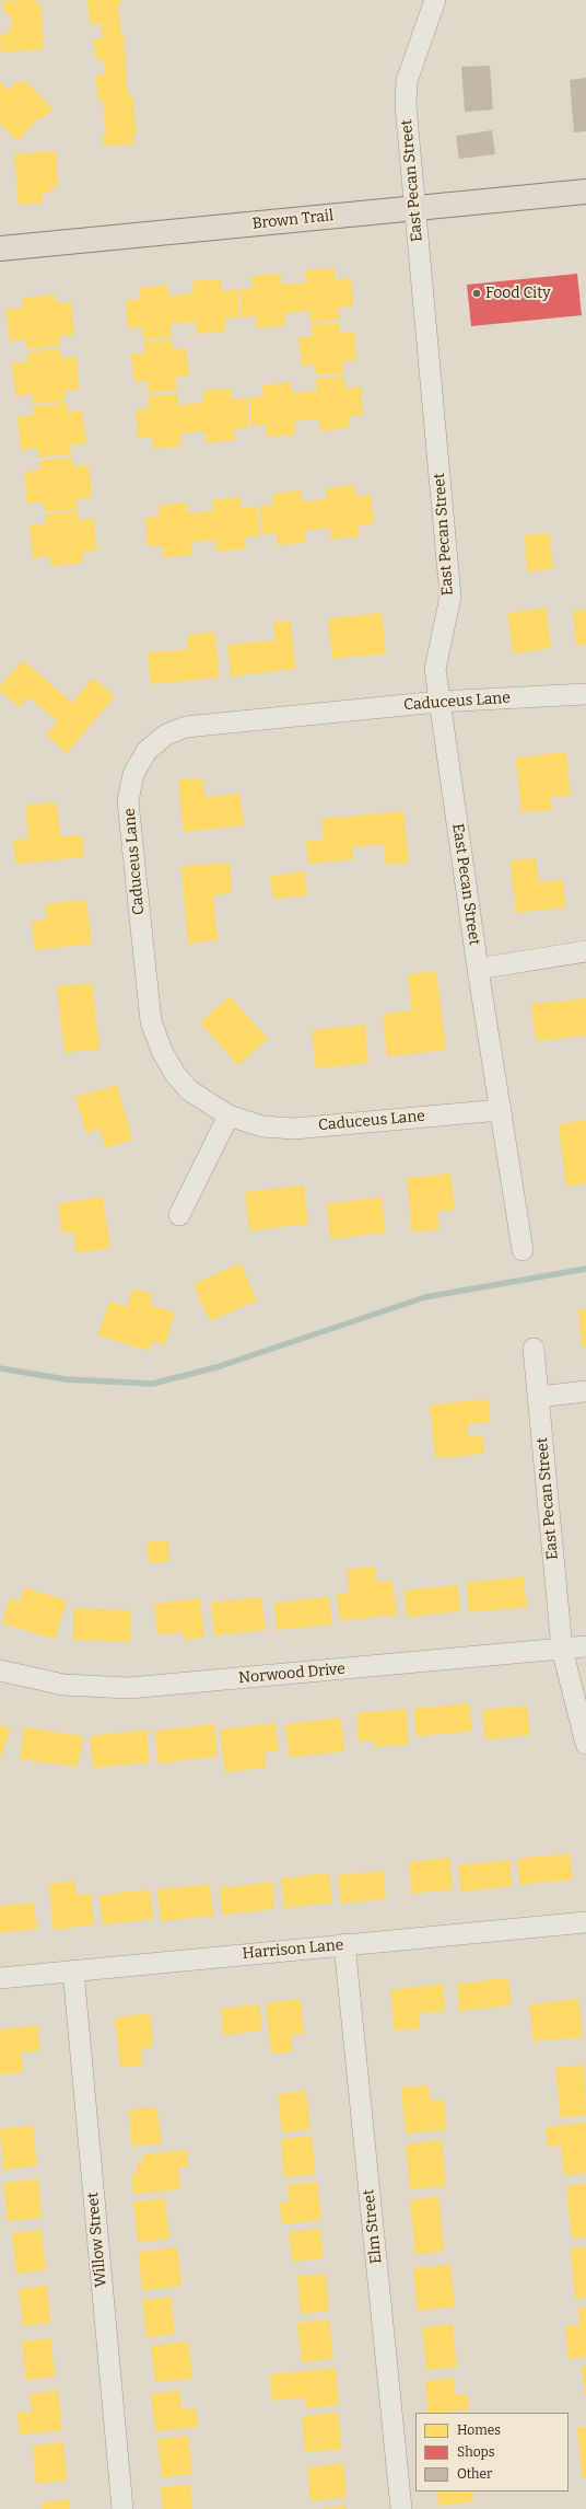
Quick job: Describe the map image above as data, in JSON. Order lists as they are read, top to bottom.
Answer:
{
  "streets": {
    "main road": ["Brown Trail"],
    "street": [
      "East Pecan Street",
      "Caduceus Lane",
      "Norwood Drive",
      "Harrison Lane",
      "Elm Street",
      "Willow Street"
    ]
  },
  "crossings": [
    ["East Pecan Street", "Brown Trail"],
    ["East Pecan Street", "Caduceus Lane"],
    ["East Pecan Street", "Norwood Drive"],
    ["Harrison Lane", "Elm Street"],
    ["Harrison Lane", "Willow Street"]
  ],
  "places": ["Food City"],
  "legend": ["Homes", "Shops", "Other"]
}
